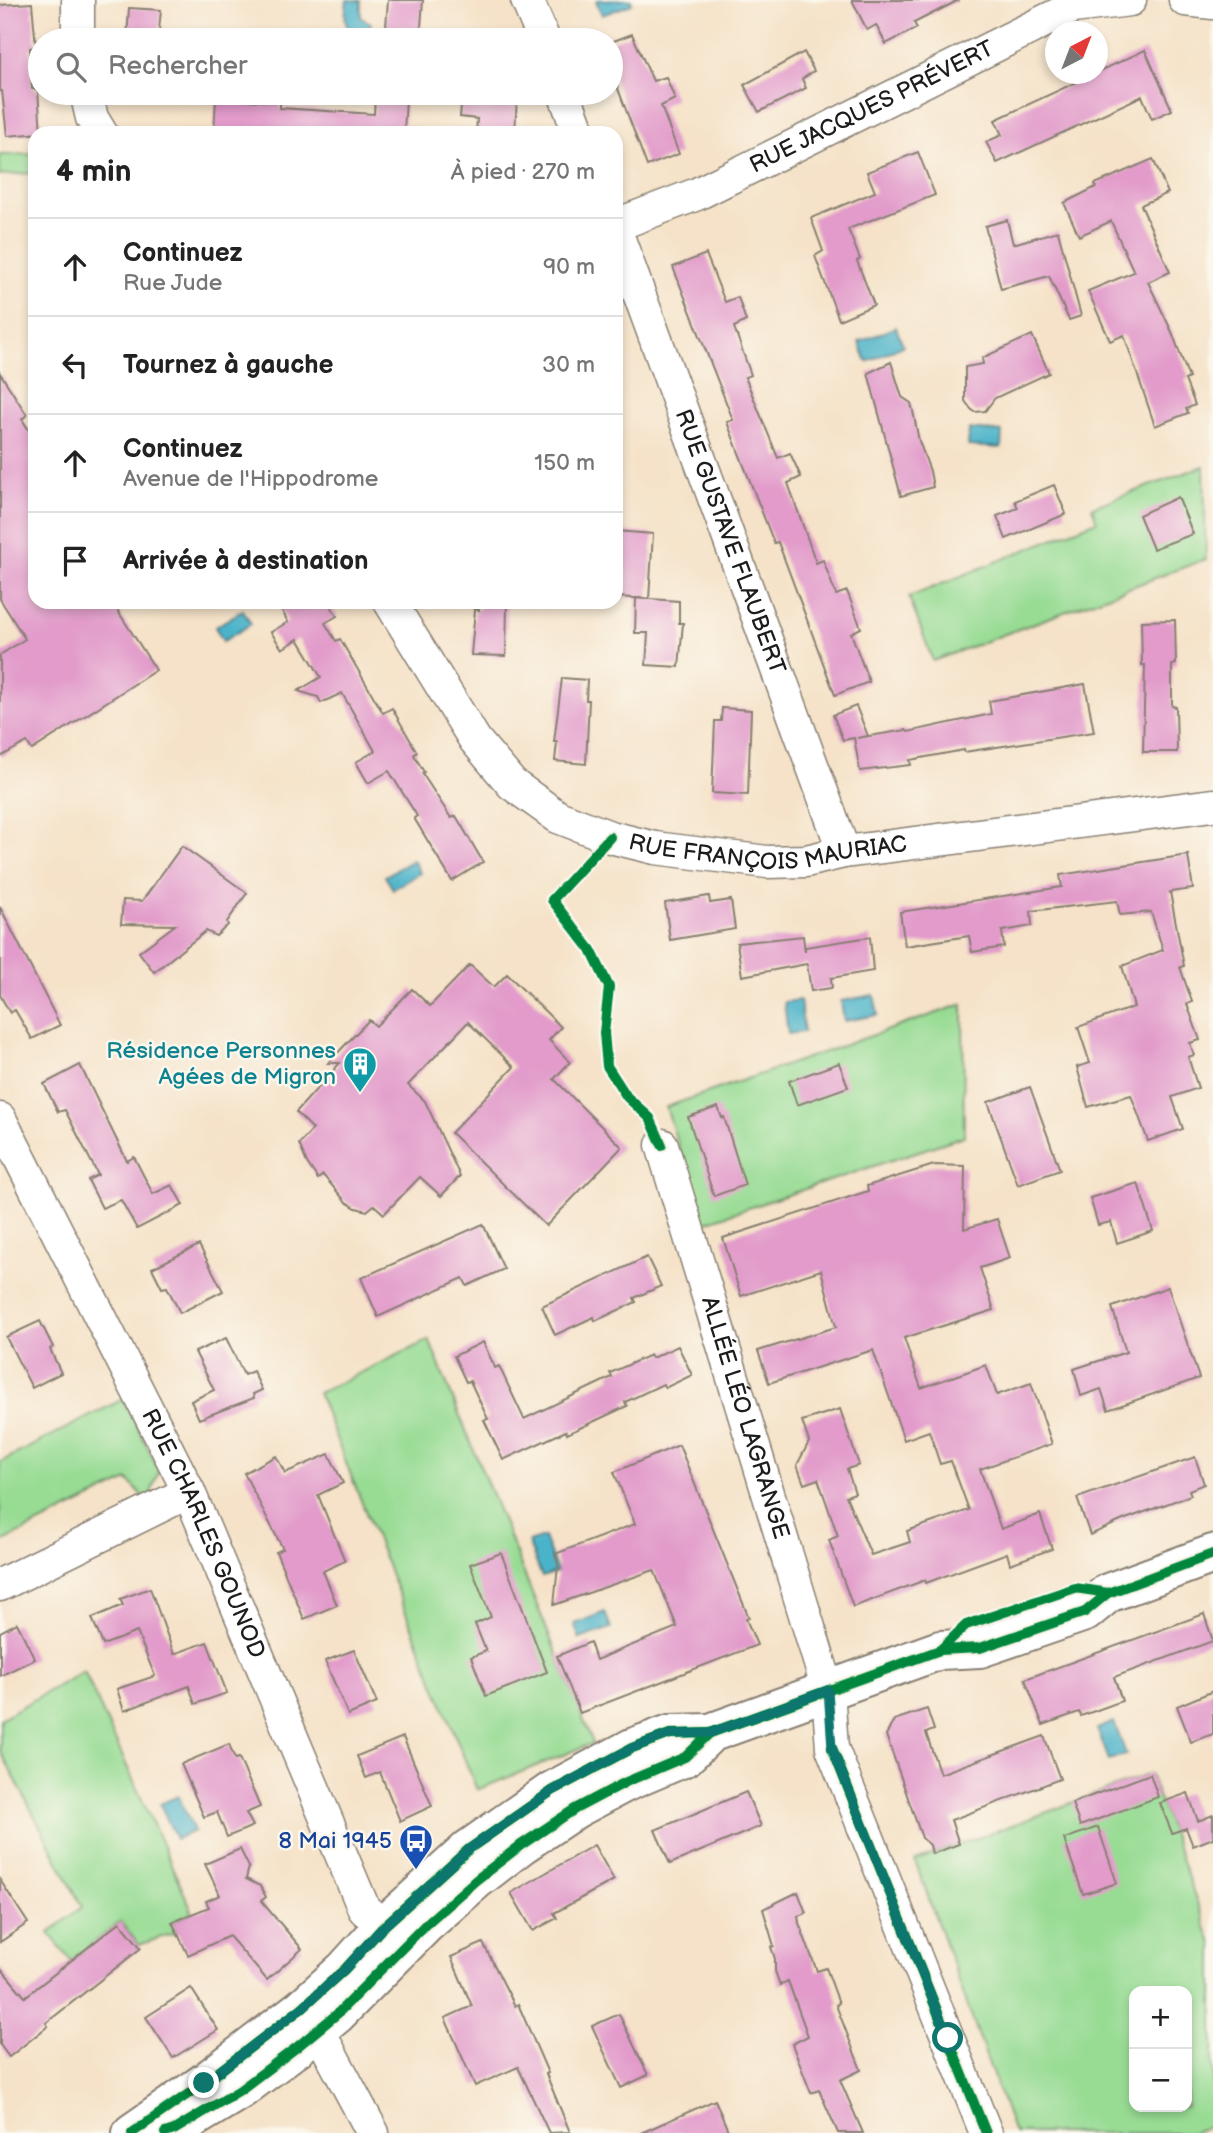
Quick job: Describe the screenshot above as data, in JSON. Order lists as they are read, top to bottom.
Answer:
{
  "streets": {
    "street": [
      "RUE JACQUES PRÉVERT",
      "RUE GUSTAVE FLAUBERT",
      "RUE FRANÇOIS MAURIAC",
      "ALLÉE LÉO LAGRANGE",
      "RUE CHARLES GOUNOD"
    ]
  },
  "crossings": [
    ["RUE GUSTAVE FLAUBERT", "RUE FRANÇOIS MAURIAC"]
  ],
  "places": {
    "building": ["Résidence Personnes Agées de Migron"],
    "bus stop": ["8 Mai 1945"]
  },
  "north": "top right",
  "page": {
    "search": "Rechercher",
    "heading": ["4 min", "À pied · 270 m"],
    "list": [
      ["Continuez", "Rue Jude", "90 m"],
      ["Tournez à gauche", "30 m"],
      ["Continuez", "Avenue de l'Hippodrome", "150 m"],
      "Arrivée à destination"
    ],
    "map_buttons": ["+", "−"]
  }
}
